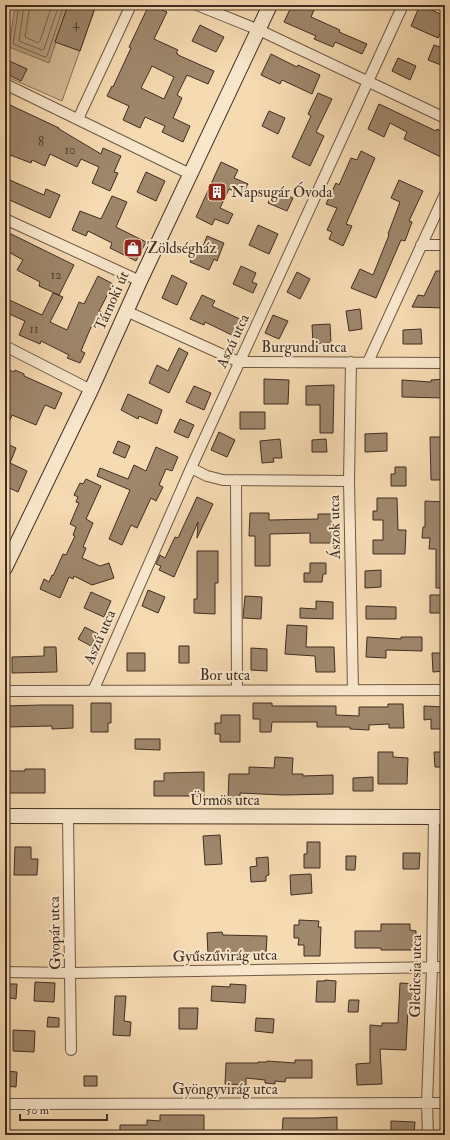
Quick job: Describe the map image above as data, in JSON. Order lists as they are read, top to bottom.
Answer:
{
  "streets": {
    "street": [
      "Tárnoki út",
      "Aszú utca",
      "Burgundi utca",
      "Ászok utca",
      "Bor utca",
      "Ürmös utca",
      "Gyopár utca",
      "Gyűszűvirág utca",
      "Gledicsia utca",
      "Gyöngyvirág utca"
    ]
  },
  "crossings": [
    ["Tárnoki út", "Burgundi utca"],
    ["Aszú utca", "Burgundi utca"],
    ["Aszú utca", "Bor utca"],
    ["Burgundi utca", "Ászok utca"],
    ["Ászok utca", "Bor utca"],
    ["Ürmös utca", "Gyopár utca"],
    ["Ürmös utca", "Gledicsia utca"],
    ["Gyopár utca", "Gyűszűvirág utca"],
    ["Gyűszűvirág utca", "Gledicsia utca"],
    ["Gledicsia utca", "Gyöngyvirág utca"]
  ],
  "places": {
    "building": ["Napsugár Óvoda"],
    "shop": ["Zöldségház"]
  },
  "house_numbers": [
    "4",
    "8",
    "10",
    "12",
    "11"
  ],
  "scale_bar": "50 m"
}
